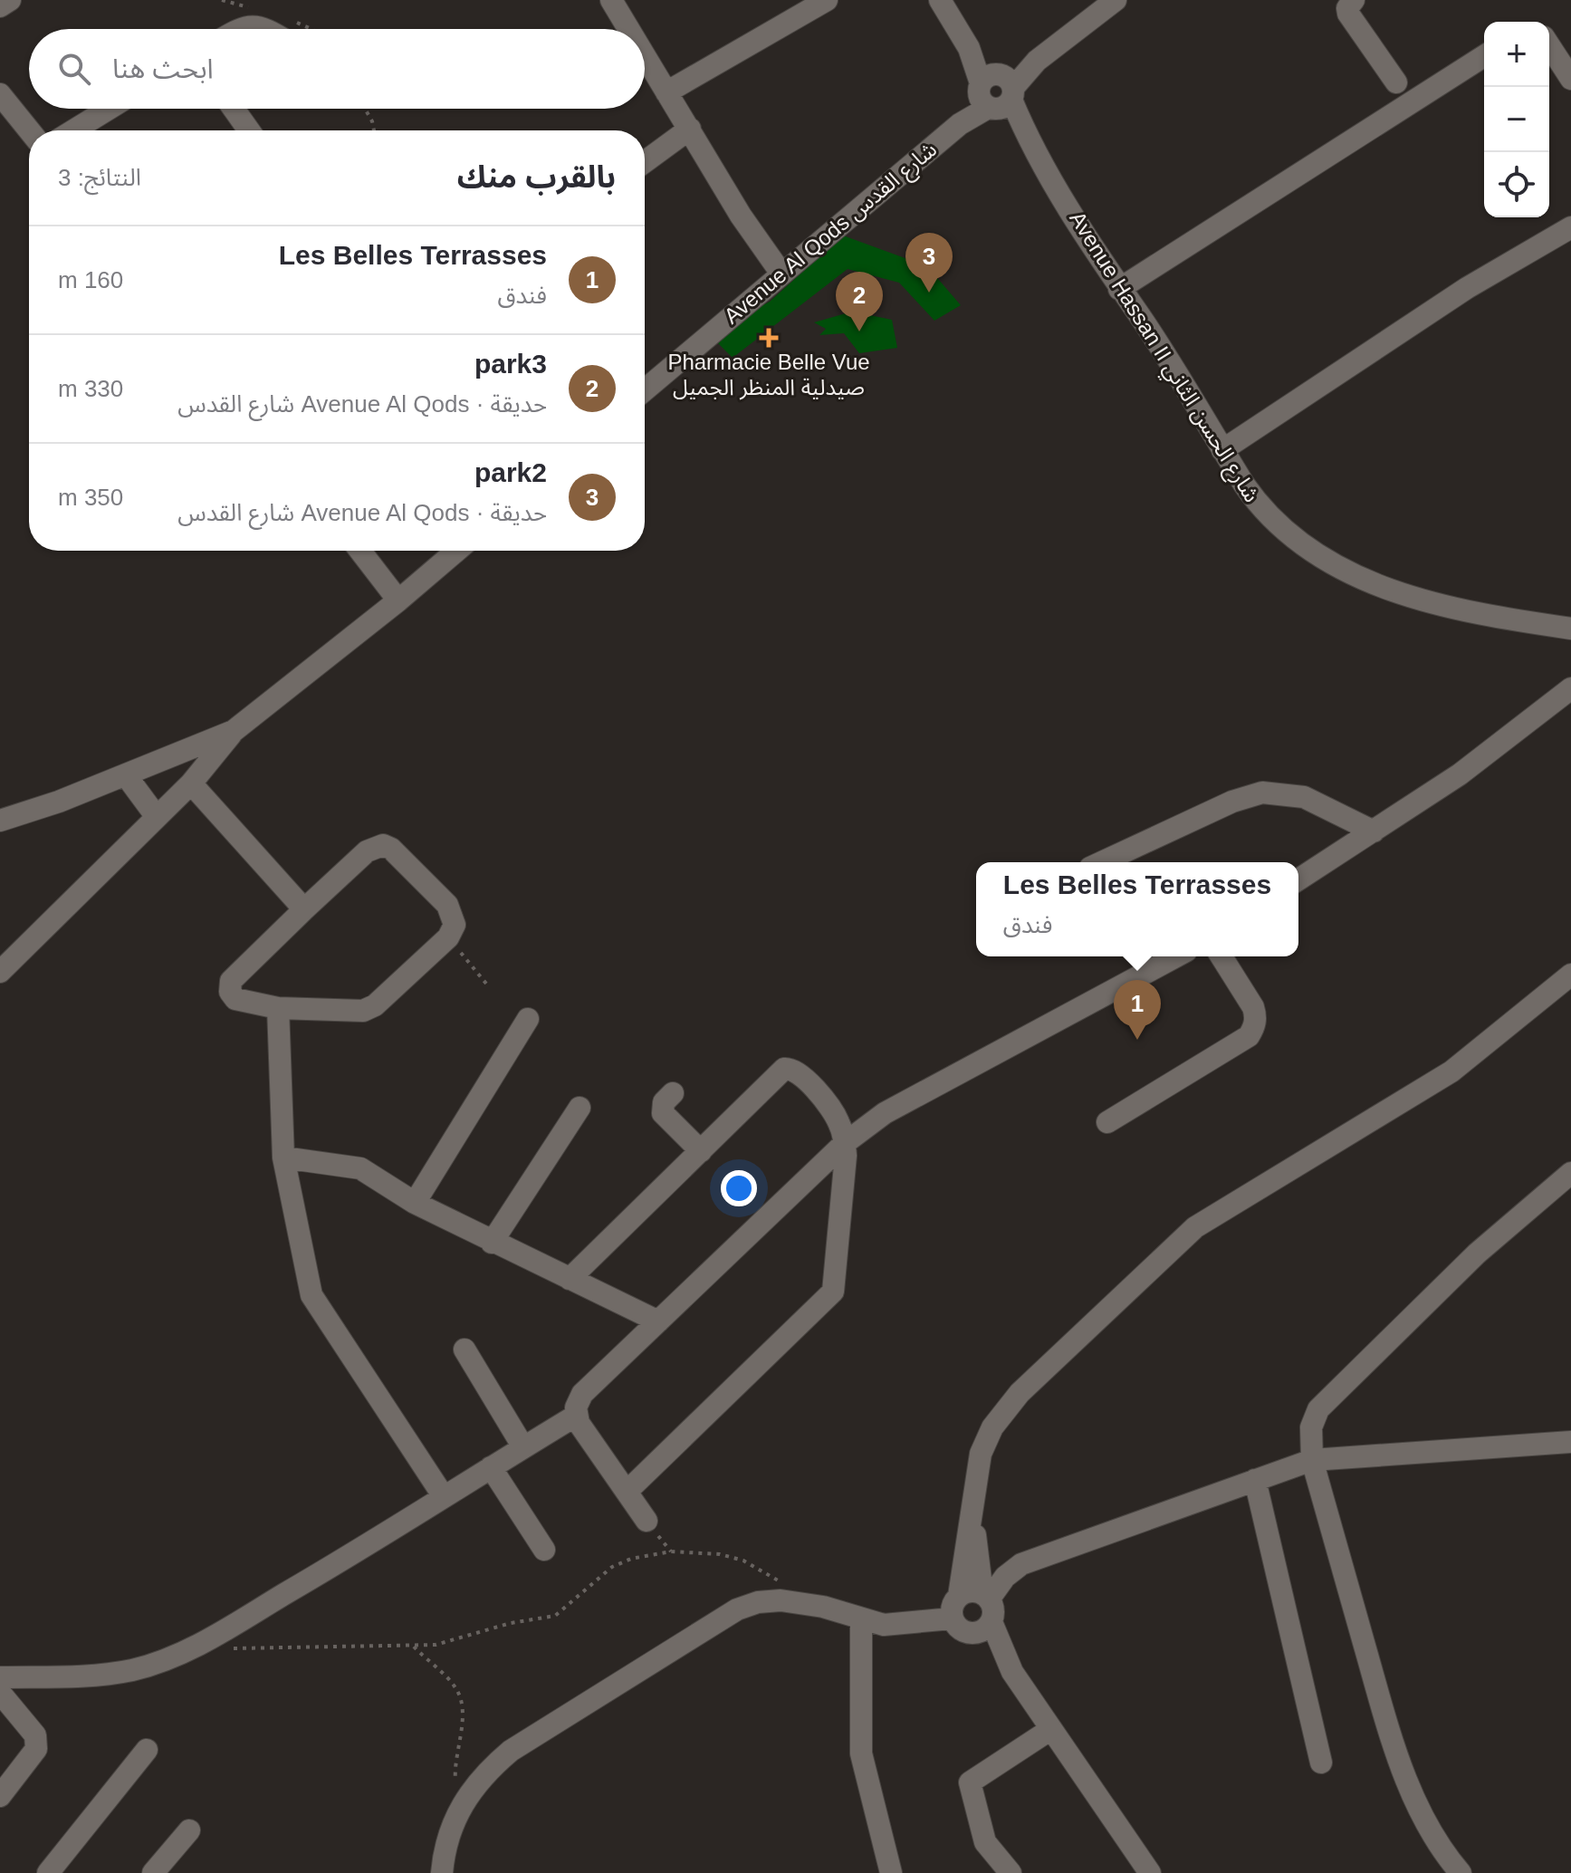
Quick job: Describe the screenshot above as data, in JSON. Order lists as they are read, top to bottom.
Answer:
{
  "streets": {
    "street": ["Avenue Al Qods شارع القدس", "Avenue Hassan II شارع الحسن الثاني"]
  },
  "crossings": [
    ["Avenue Al Qods شارع القدس", "Avenue Hassan II شارع الحسن الثاني"]
  ],
  "places": {
    "health": ["Pharmacie Belle Vue صيدلية المنظر الجميل"]
  },
  "page": {
    "map_buttons": ["+", "−"],
    "search": "ابحث هنا",
    "heading": ["بالقرب منك", "النتائج: 3"],
    "list": [
      {
        "mark": "1",
        "name": "Les Belles Terrasses",
        "note": "فندق",
        "value": "160 m"
      },
      {
        "mark": "2",
        "name": "park3",
        "note": "حديقة · Avenue Al Qods شارع القدس",
        "value": "330 m"
      },
      {
        "mark": "3",
        "name": "park2",
        "note": "حديقة · Avenue Al Qods شارع القدس",
        "value": "350 m"
      }
    ],
    "pins": ["3", "2", "1"],
    "popup": ["Les Belles Terrasses", "فندق"]
  }
}
